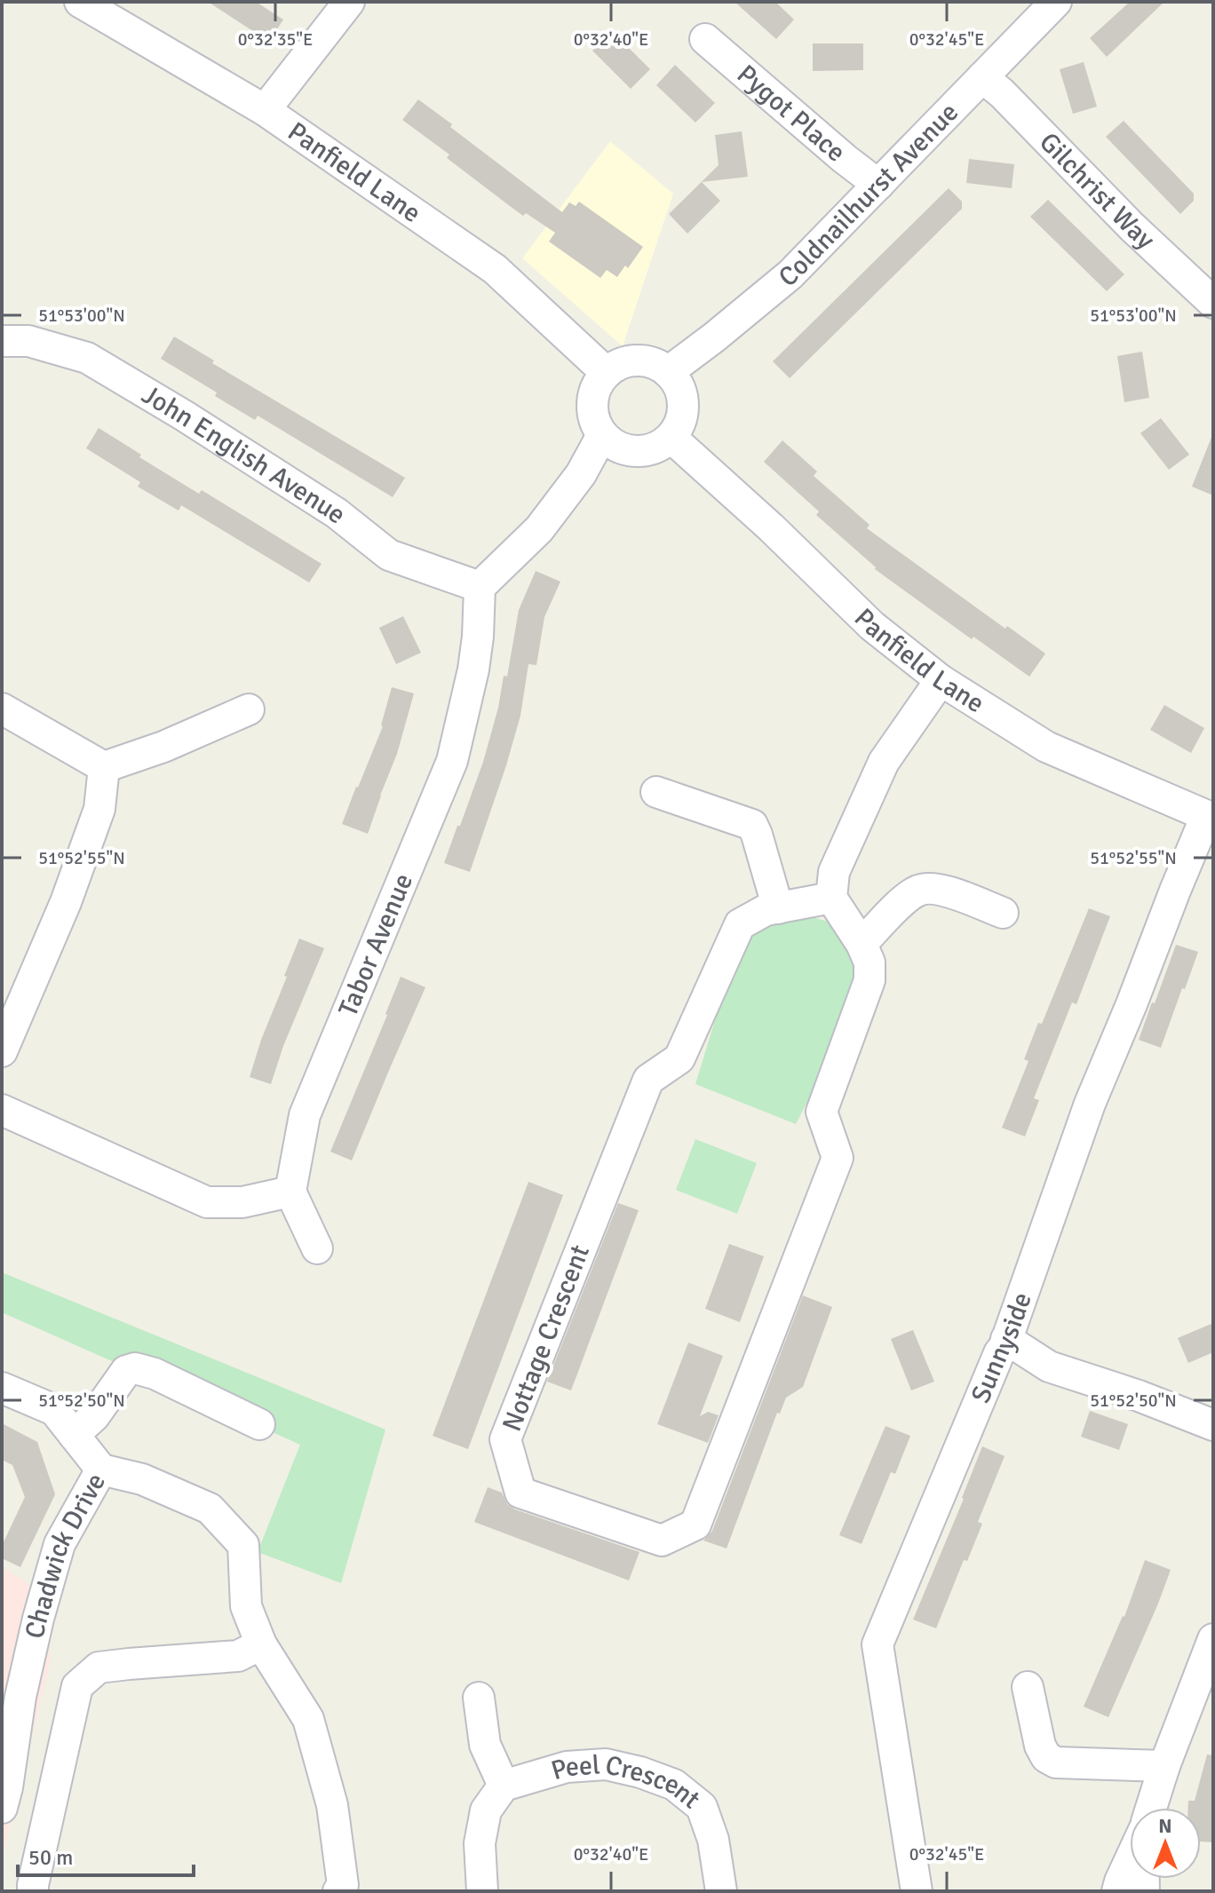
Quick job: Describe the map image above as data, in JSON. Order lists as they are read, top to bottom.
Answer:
{
  "streets": {
    "street": [
      "Pygot Place",
      "Panfield Lane",
      "Gilchrist Way",
      "Coldnailhurst Avenue",
      "John English Avenue",
      "Tabor Avenue",
      "Nottage Crescent",
      "Sunnyside",
      "Chadwick Drive",
      "Peel Crescent"
    ]
  },
  "crossings": [
    ["Pygot Place", "Coldnailhurst Avenue"],
    ["Panfield Lane", "Coldnailhurst Avenue"],
    ["Panfield Lane", "Sunnyside"],
    ["Gilchrist Way", "Coldnailhurst Avenue"],
    ["John English Avenue", "Tabor Avenue"]
  ],
  "scale_bar": "50 m",
  "north": "top",
  "coordinates": [
    "0°32'35\"E",
    "0°32'40\"E",
    "0°32'45\"E",
    "51°53'00\"N",
    "51°52'55\"N",
    "51°52'50\"N"
  ]
}
